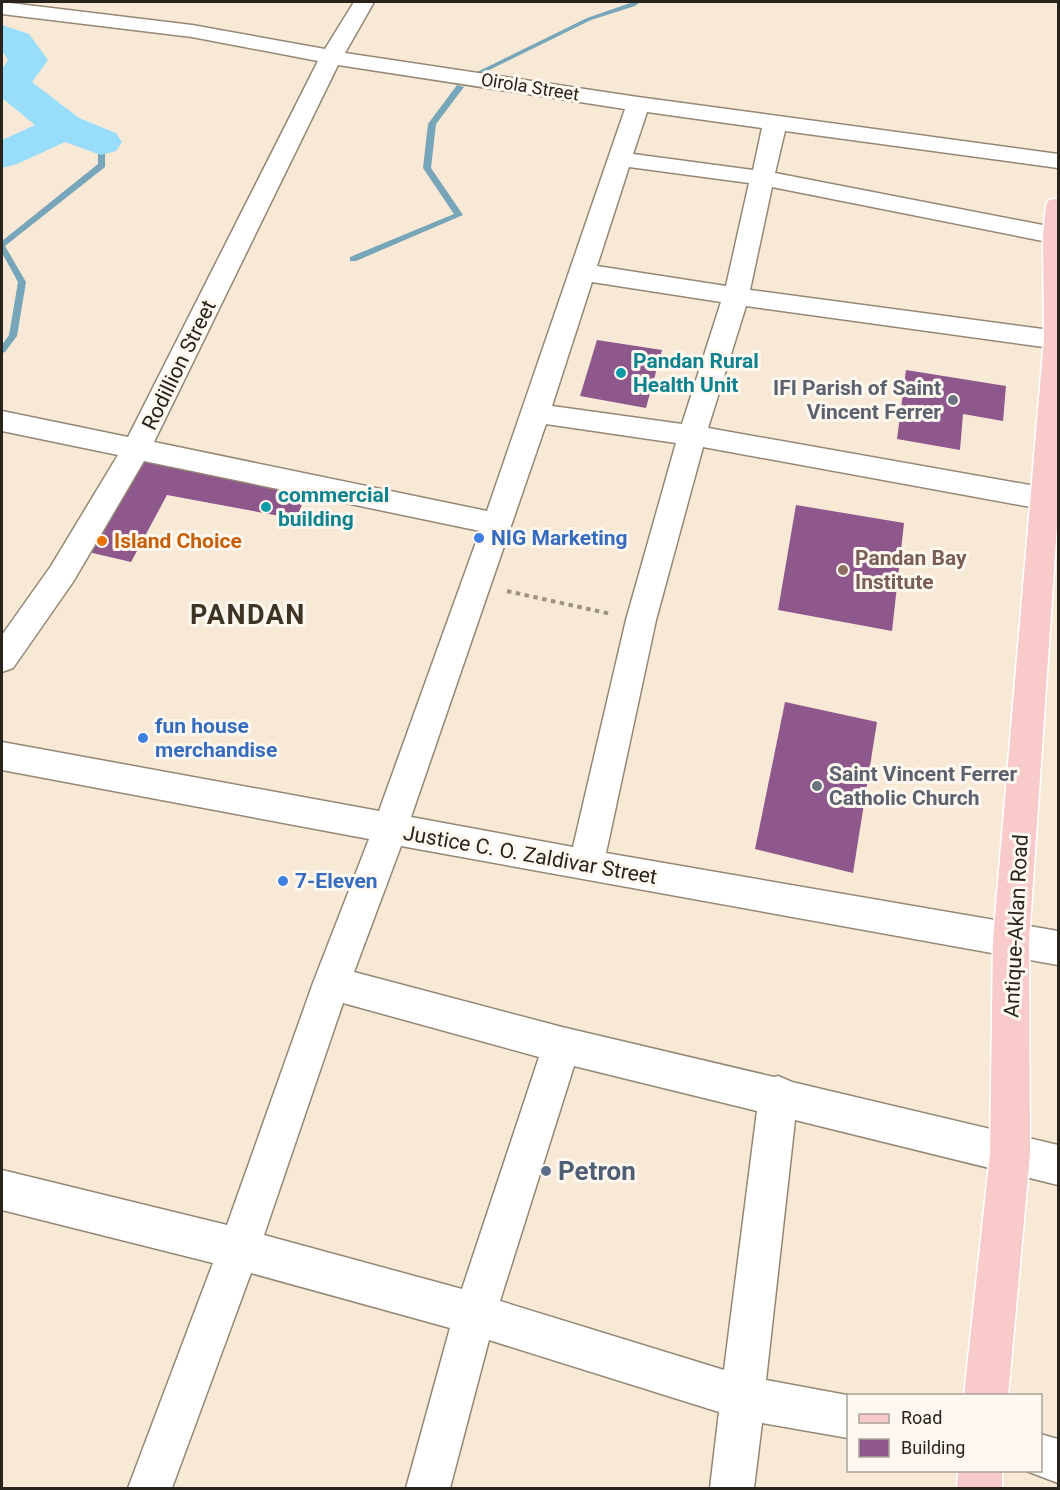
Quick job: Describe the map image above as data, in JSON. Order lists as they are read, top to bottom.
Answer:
{
  "streets": {
    "main road": ["Antique-Aklan Road"],
    "street": ["Oirola Street", "Rodillion Street", "Justice C. O. Zaldivar Street"]
  },
  "crossings": [
    ["Oirola Street", "Rodillion Street"],
    ["Justice C. O. Zaldivar Street", "Antique-Aklan Road"]
  ],
  "districts": ["PANDAN"],
  "places": [
    "Pandan Rural Health Unit",
    "IFI Parish of Saint Vincent Ferrer",
    "commercial building",
    "NIG Marketing",
    "Island Choice",
    "Pandan Bay Institute",
    "fun house merchandise",
    "Saint Vincent Ferrer Catholic Church",
    "7-Eleven",
    "Petron"
  ],
  "legend": ["Road", "Building"]
}
